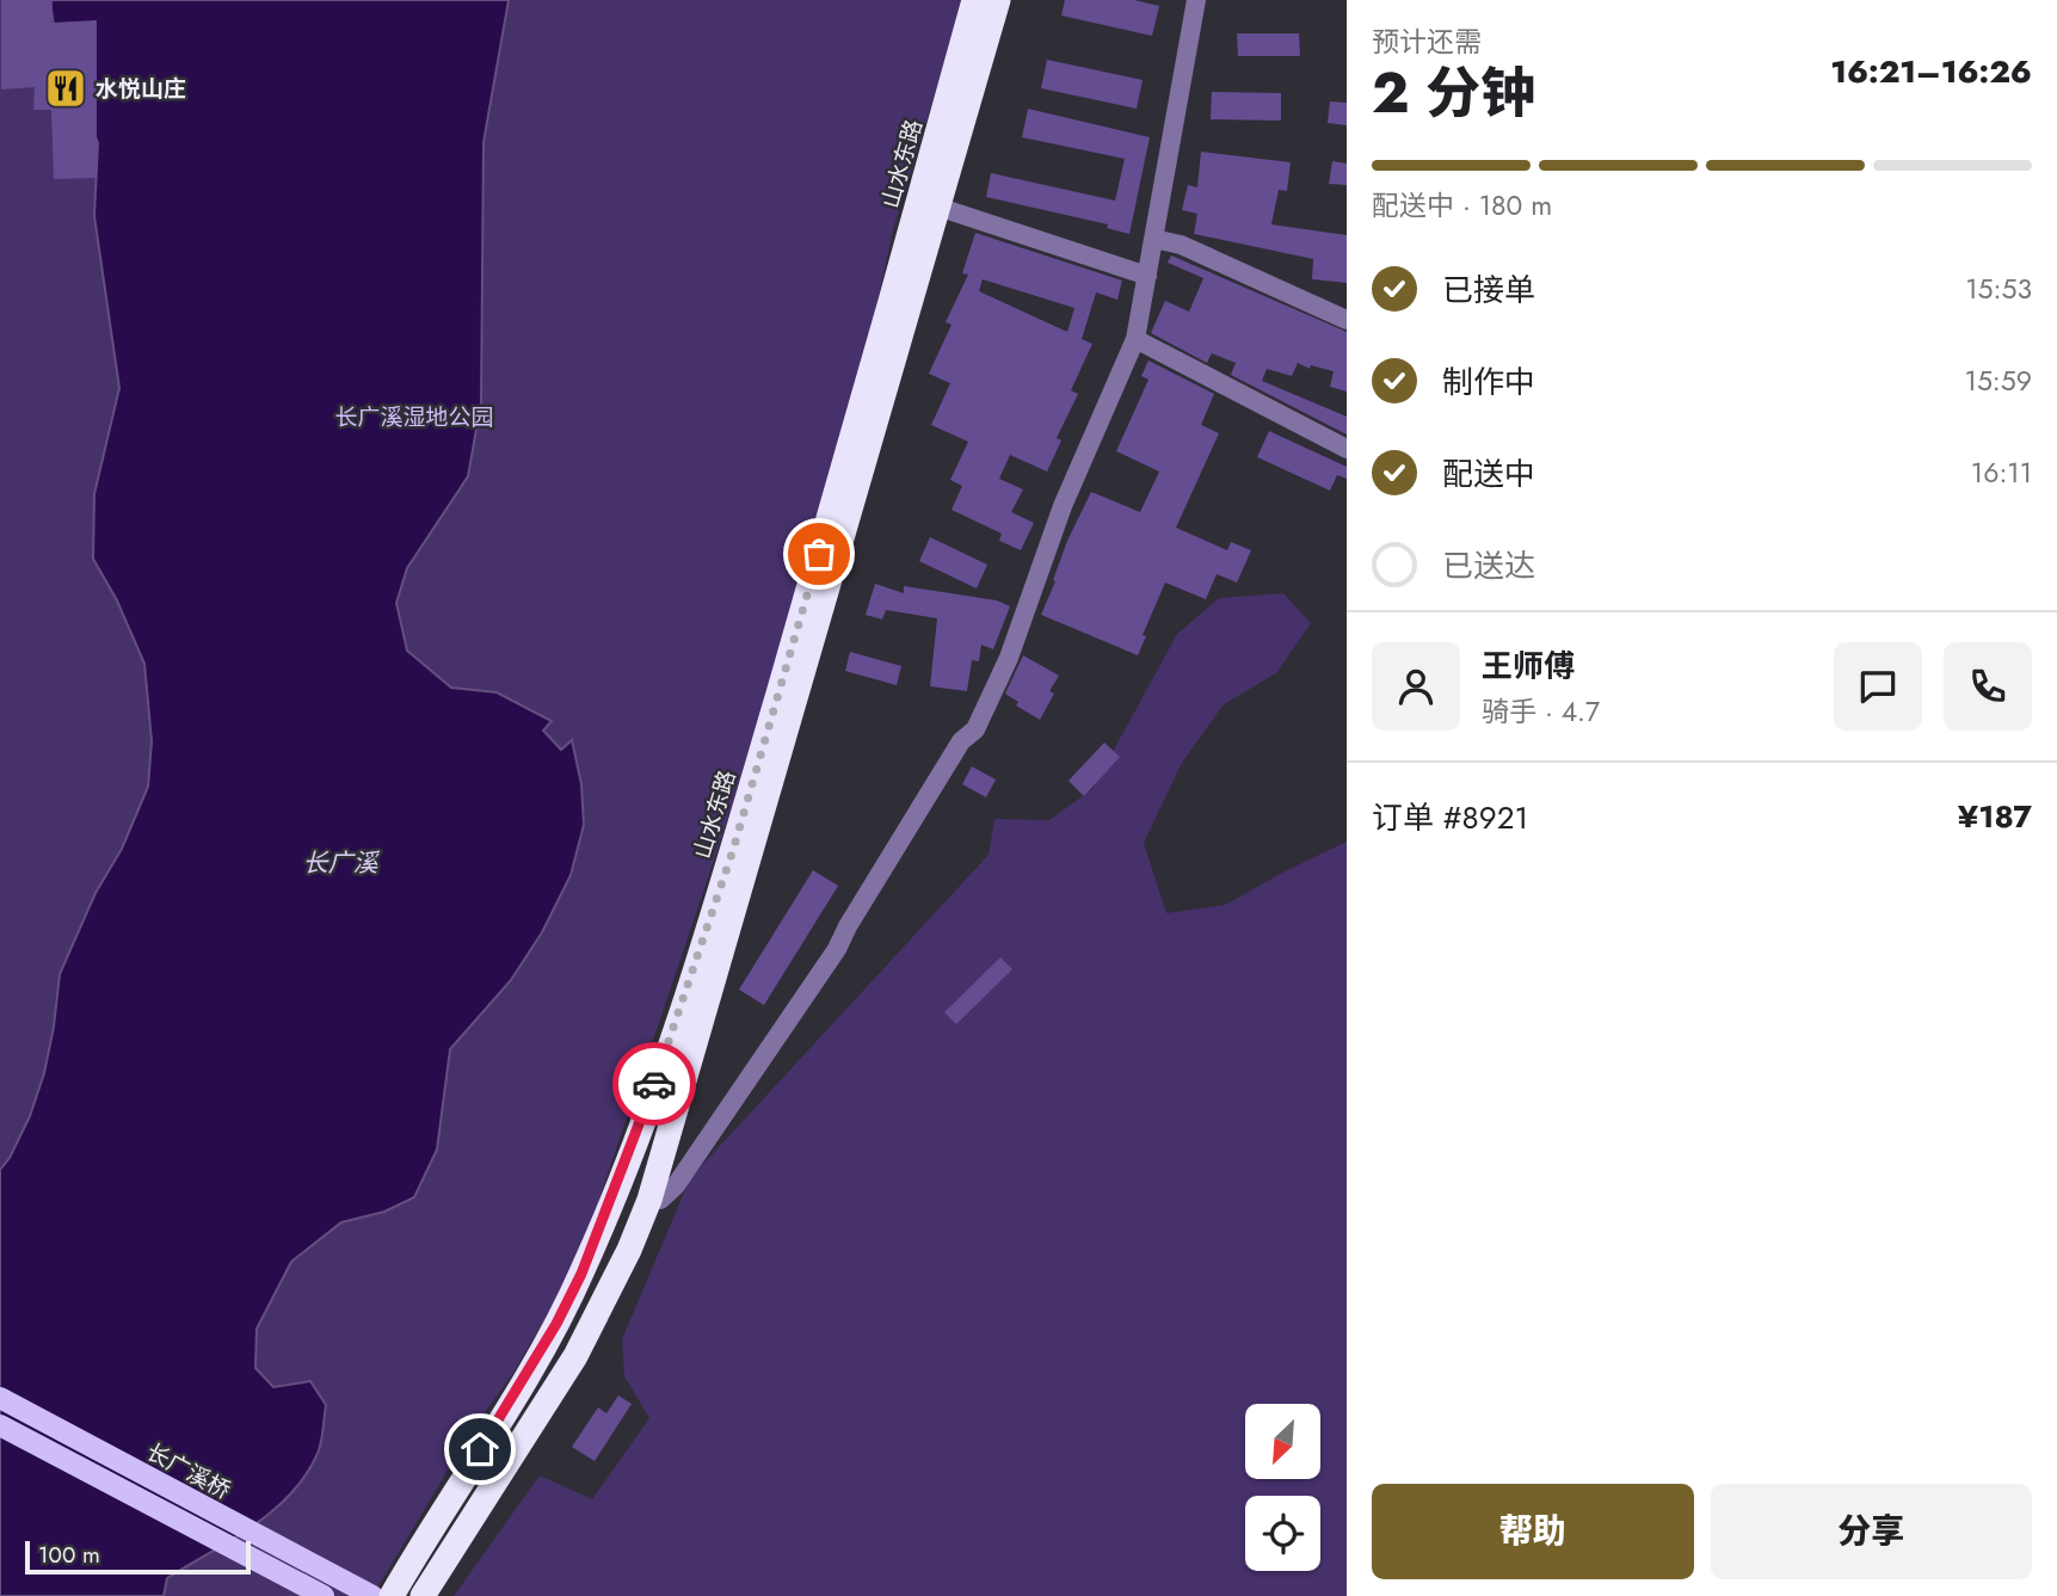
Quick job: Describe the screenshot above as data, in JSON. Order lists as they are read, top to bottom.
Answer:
{
  "streets": {
    "highway": ["山水东路"],
    "main road": ["长广溪桥"]
  },
  "water": ["长广溪"],
  "parks": ["长广溪湿地公园"],
  "places": {
    "restaurant": ["水悦山庄"]
  },
  "scale_bar": "100 m",
  "north": "bottom left",
  "page": {
    "heading": ["2 分钟", "预计还需", "16:21–16:26"],
    "panel": [
      "王师傅",
      "骑手 · 4.7",
      "订单 #8921",
      "¥187"
    ],
    "bar": "配送中 · 180 m",
    "list": [
      ["已接单", "15:53"],
      ["制作中", "15:59"],
      ["配送中", "16:11"],
      "已送达"
    ],
    "buttons": ["帮助", "分享"],
    "scale": "100 m"
  }
}
